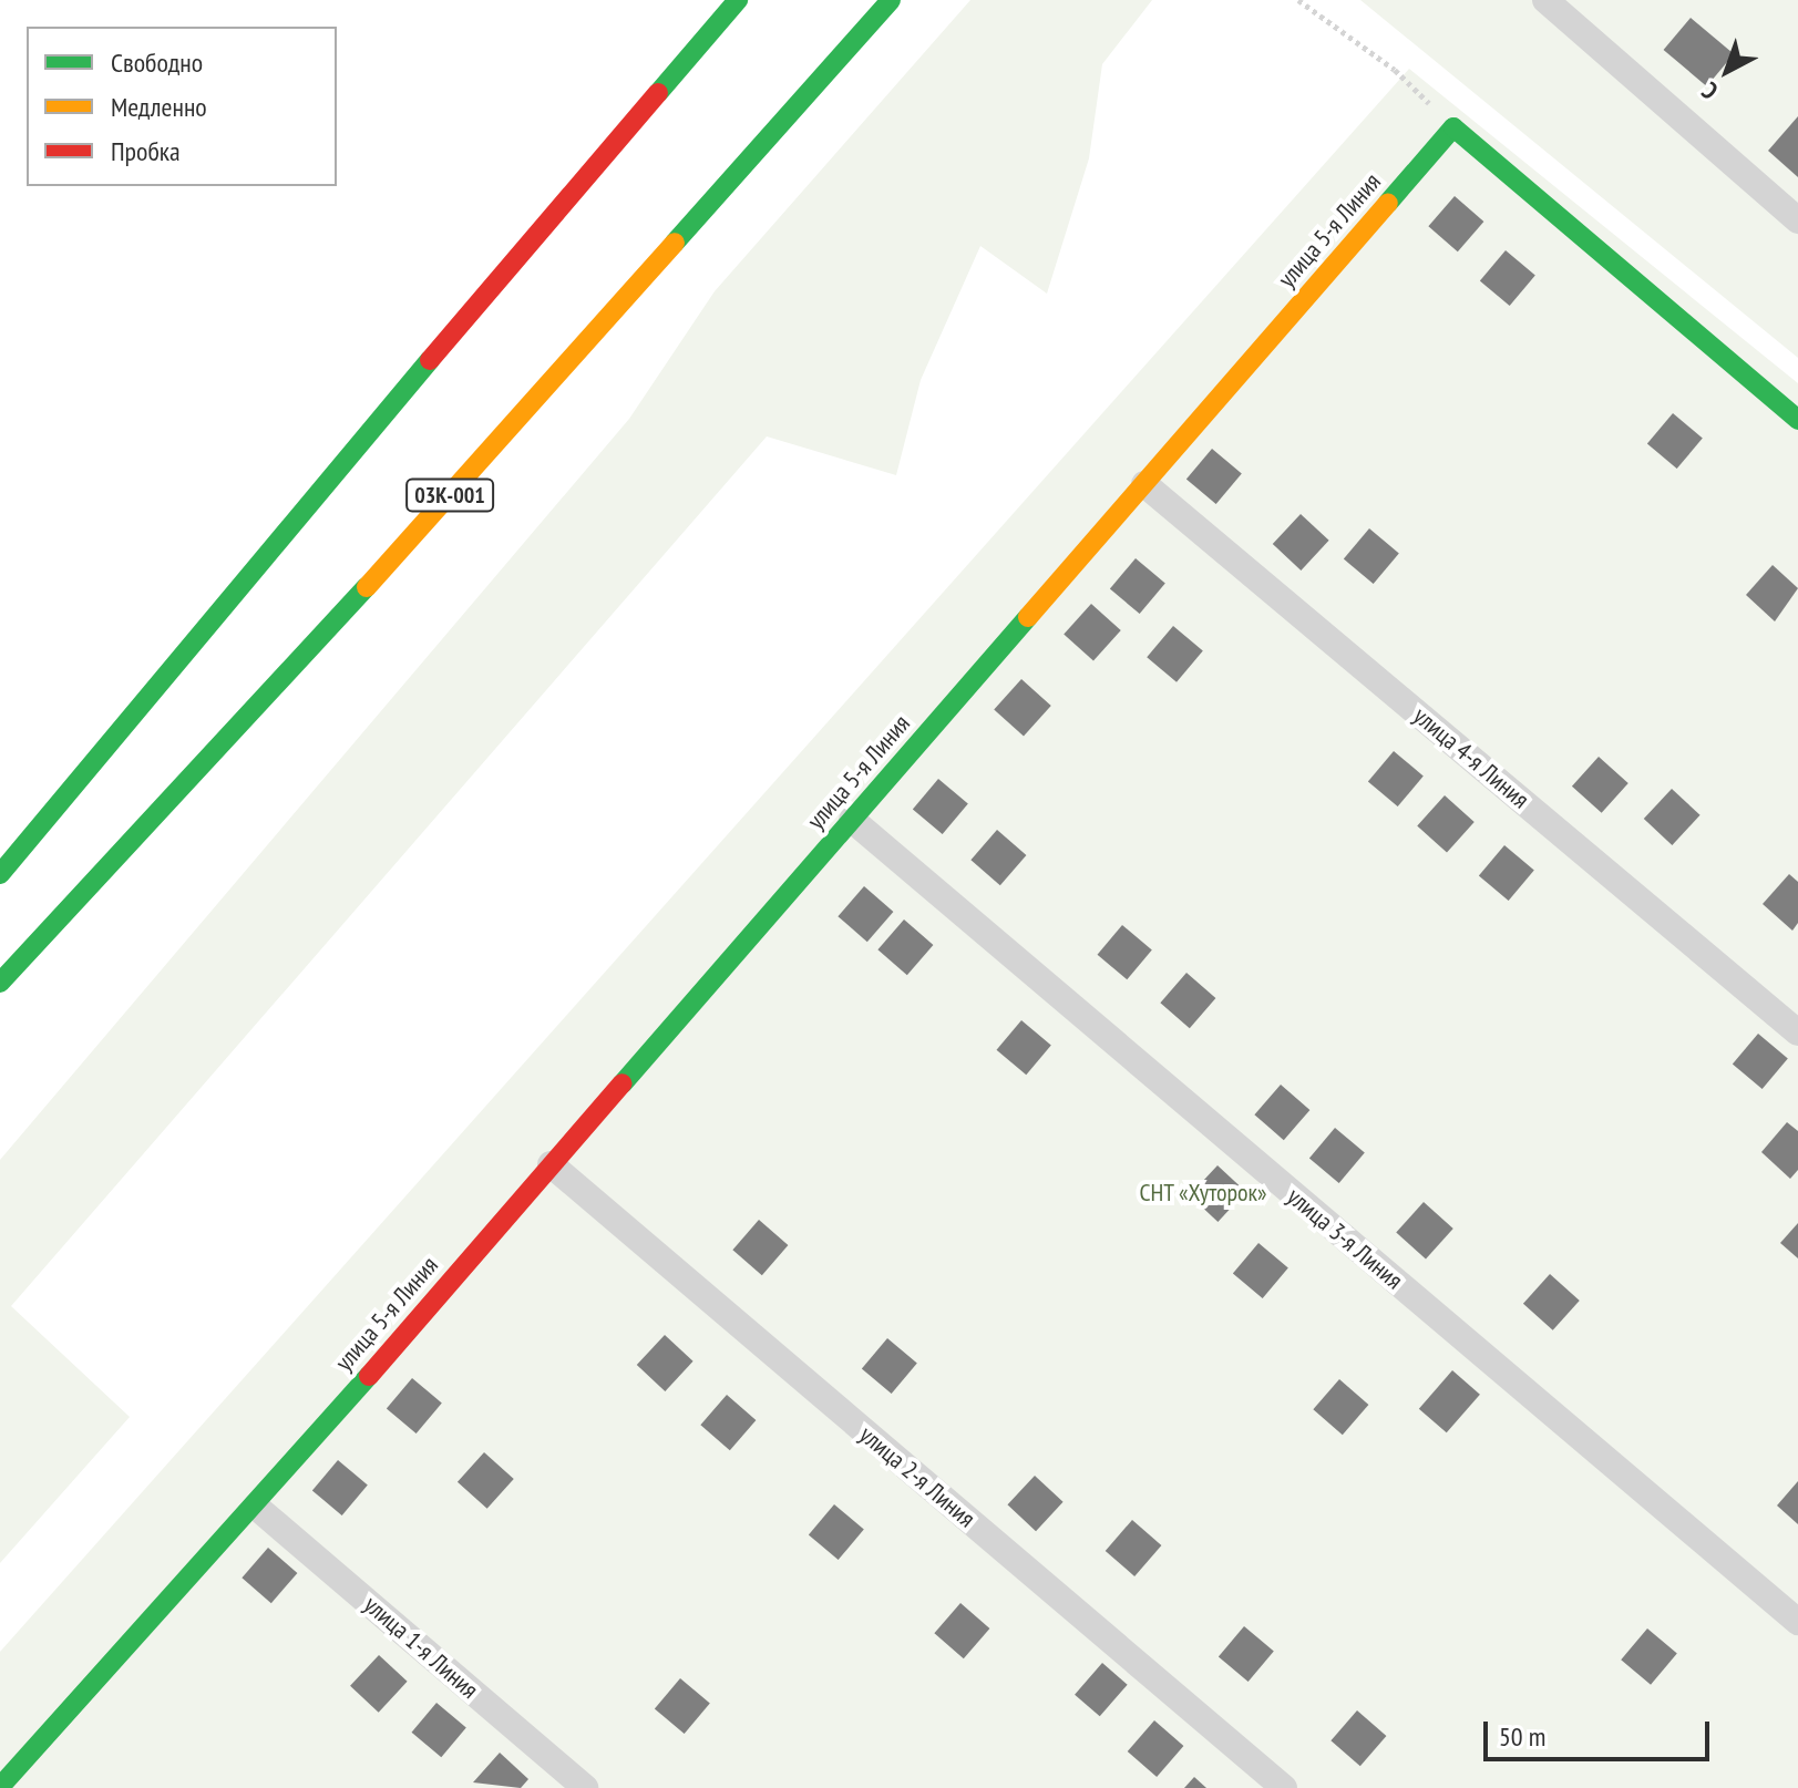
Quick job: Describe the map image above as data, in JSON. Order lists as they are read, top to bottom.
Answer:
{
  "streets": {
    "street": [
      "улица 5-я Линия",
      "03К-001",
      "улица 4-я Линия",
      "улица 3-я Линия",
      "улица 2-я Линия",
      "улица 1-я Линия"
    ]
  },
  "crossings": [
    ["улица 5-я Линия", "улица 4-я Линия"],
    ["улица 5-я Линия", "улица 3-я Линия"],
    ["улица 5-я Линия", "улица 2-я Линия"],
    ["улица 5-я Линия", "улица 1-я Линия"]
  ],
  "parks": ["СНТ «Хуторок»"],
  "legend": ["Свободно", "Медленно", "Пробка"],
  "scale_bar": "50 m",
  "north": "bottom left"
}
